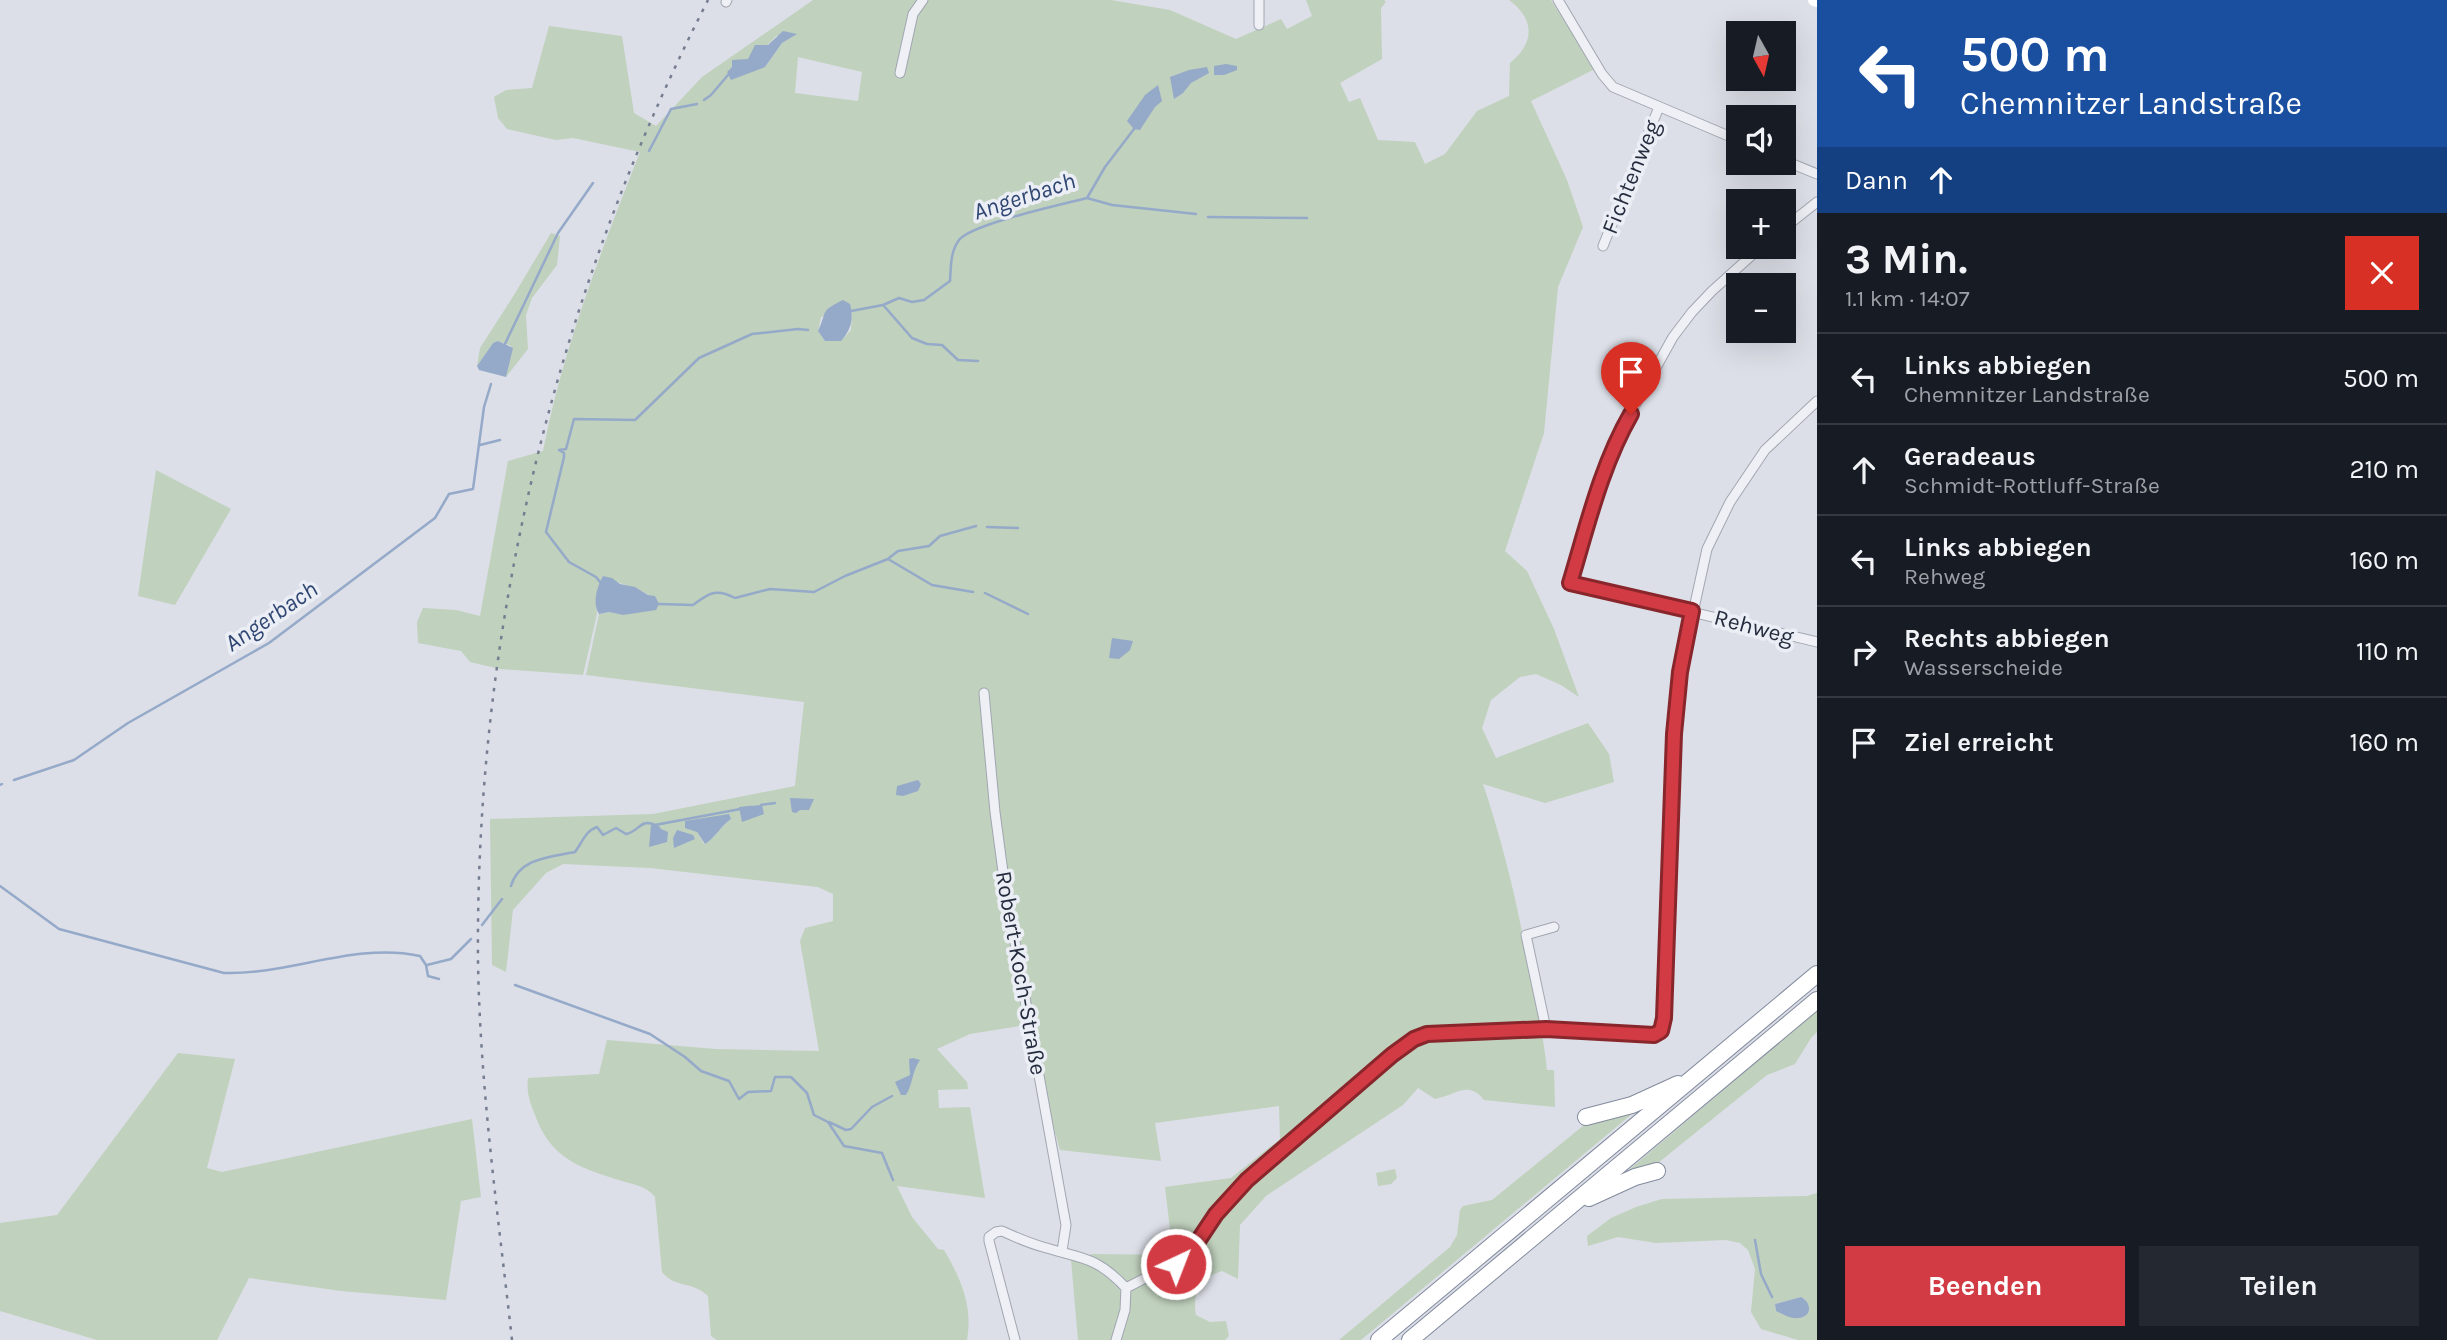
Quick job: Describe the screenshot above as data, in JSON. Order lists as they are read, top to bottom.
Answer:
{
  "streets": {
    "street": ["Fichtenweg", "Rehweg", "Robert-Koch-Straße"]
  },
  "water": ["Angerbach"],
  "north": "bottom",
  "page": {
    "turn": ["500 m", "Chemnitzer Landstraße"],
    "map_buttons": ["+", "−"],
    "then": "Dann",
    "heading": ["3 Min.", "1.1 km · 14:07"],
    "list": [
      {
        "name": "Links abbiegen",
        "note": "Chemnitzer Landstraße",
        "value": "500 m"
      },
      {
        "name": "Geradeaus",
        "note": "Schmidt-Rottluff-Straße",
        "value": "210 m"
      },
      {
        "name": "Links abbiegen",
        "note": "Rehweg",
        "value": "160 m"
      },
      {
        "name": "Rechts abbiegen",
        "note": "Wasserscheide",
        "value": "110 m"
      },
      {
        "name": "Ziel erreicht",
        "value": "160 m"
      }
    ],
    "buttons": ["Beenden", "Teilen"]
  }
}
